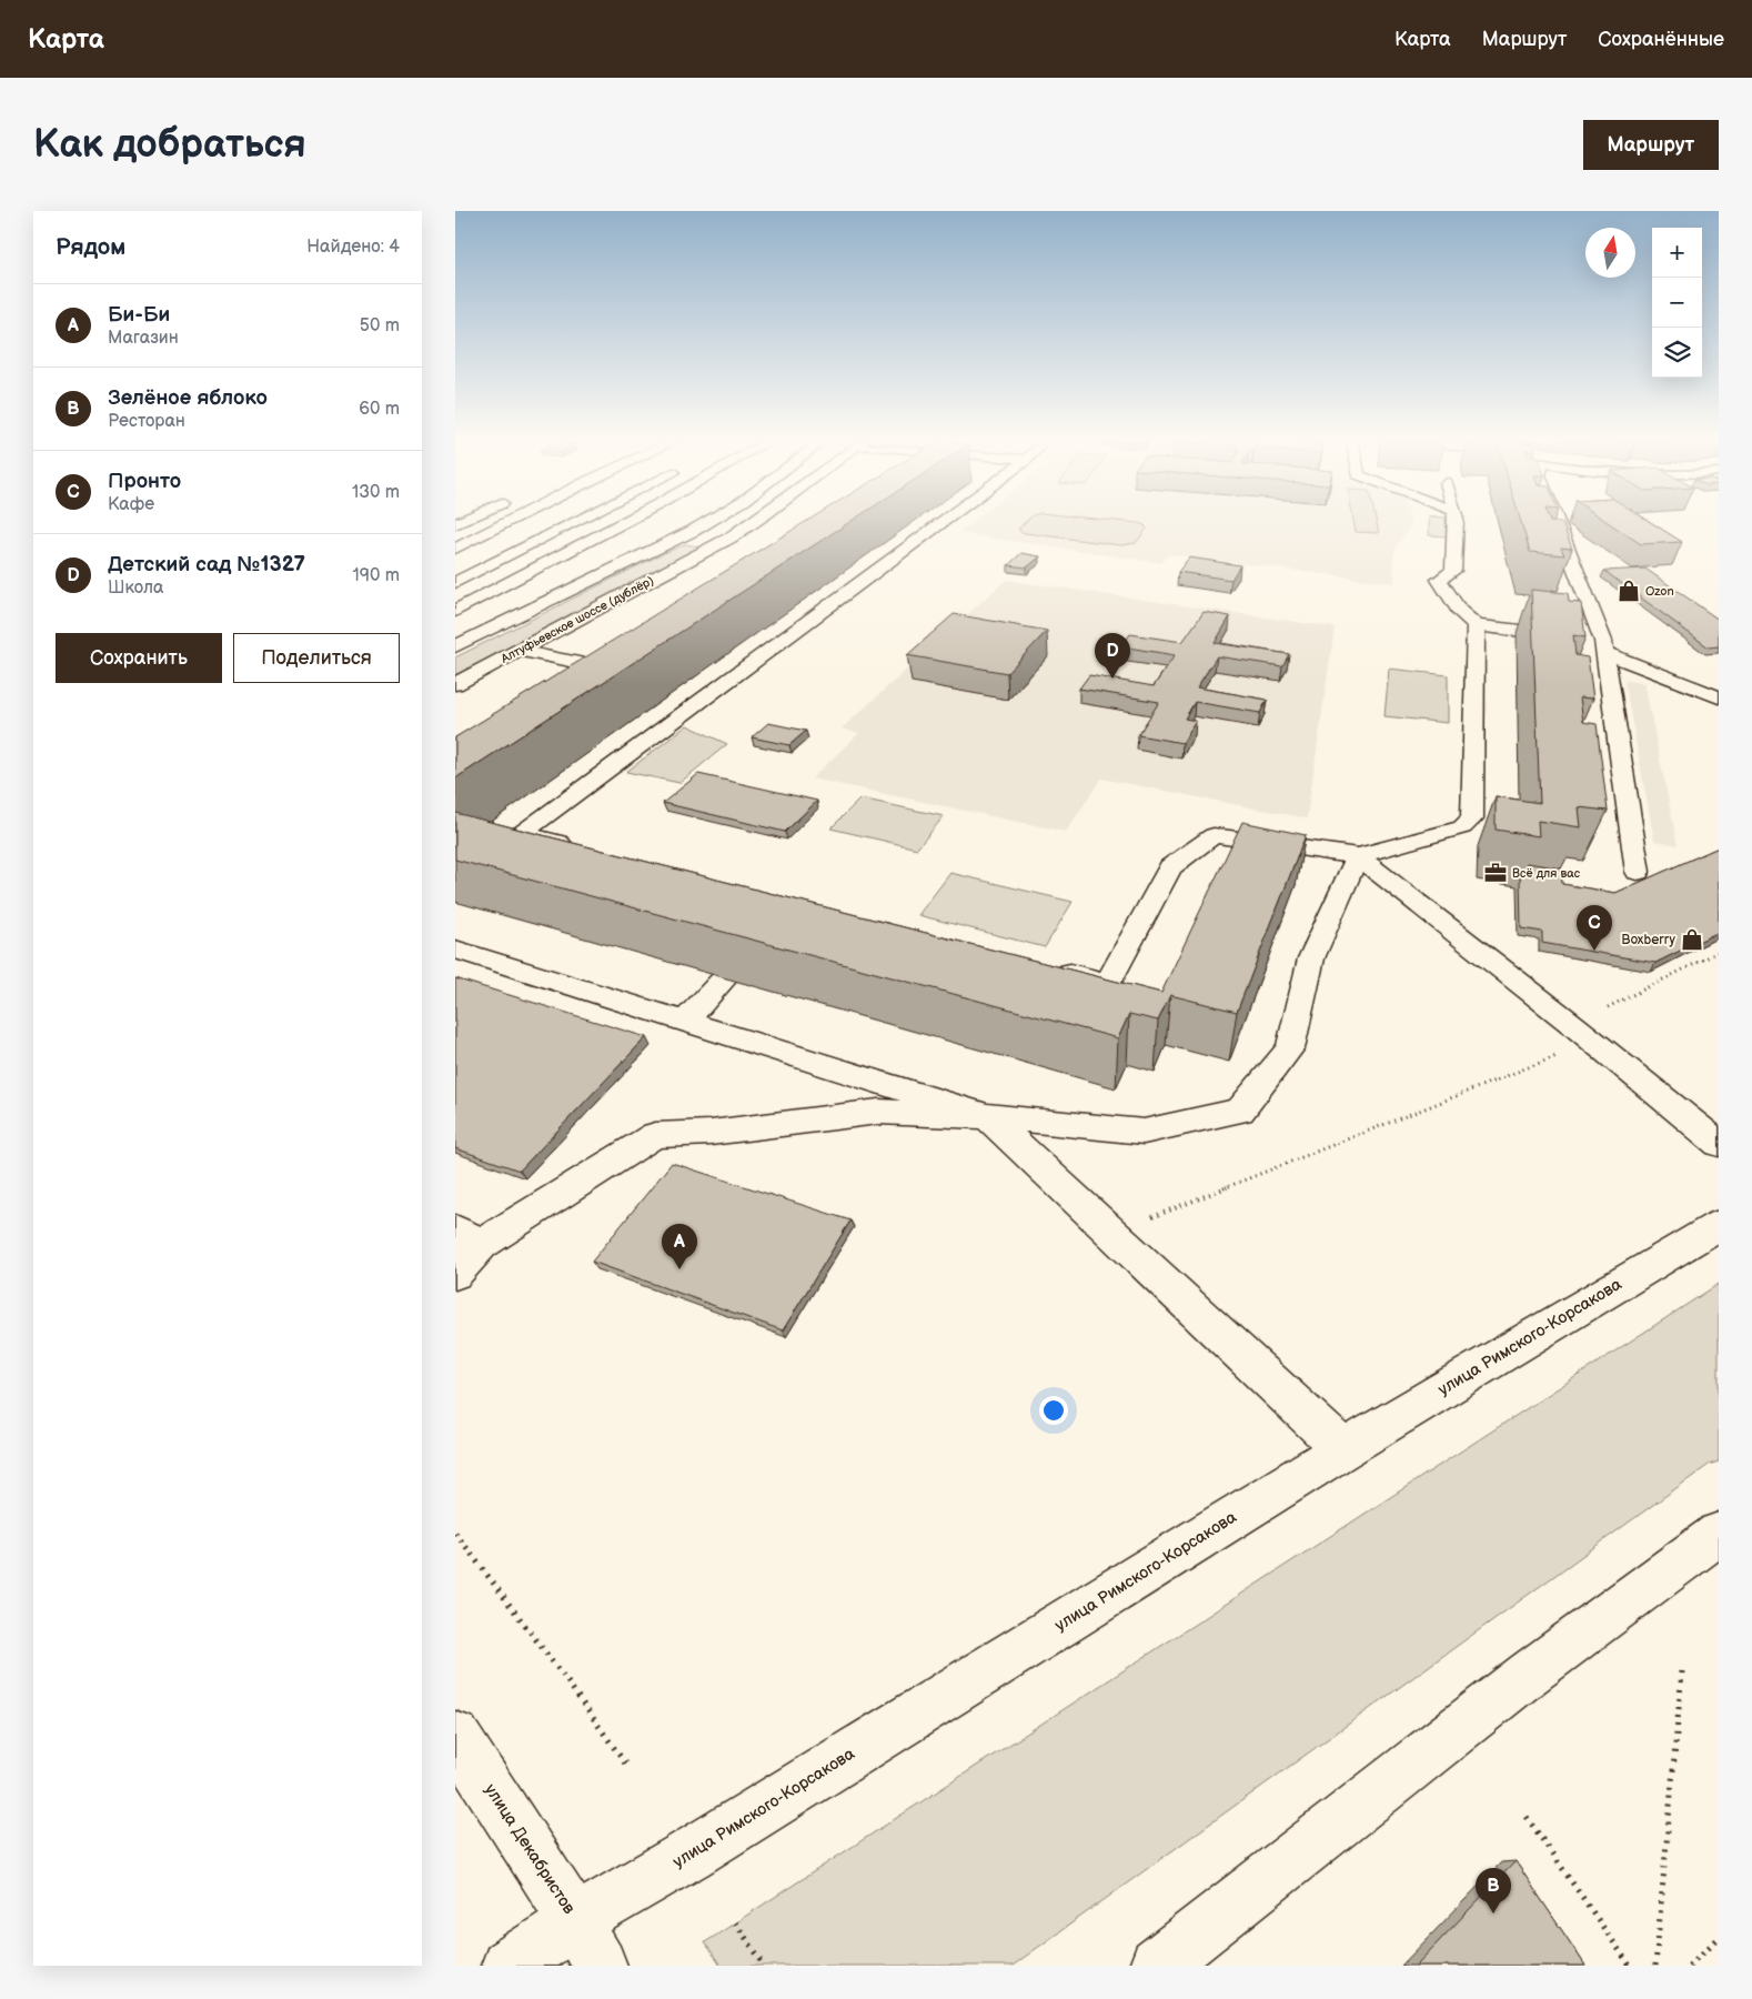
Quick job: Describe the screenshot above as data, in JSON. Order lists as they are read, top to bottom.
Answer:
{
  "streets": {
    "main road": ["Алтуфьевское шоссе (дублёр)", "улица Римского-Корсакова", "улица Декабристов"]
  },
  "crossings": [
    ["улица Римского-Корсакова", "улица Декабристов"]
  ],
  "places": {
    "shop": ["Ozon", "Boxberry"],
    "office": ["Всё для вас"]
  },
  "north": "top",
  "page": {
    "header": "Карта",
    "nav": ["Карта", "Маршрут", "Сохранённые"],
    "buttons": [
      "Маршрут",
      ["Сохранить", "Поделиться"]
    ],
    "title": "Как добраться",
    "heading": ["Рядом", "Найдено: 4"],
    "map_buttons": ["+", "−"],
    "list": [
      {
        "mark": "A",
        "name": "Би-Би",
        "note": "Магазин",
        "value": "50 m"
      },
      {
        "mark": "B",
        "name": "Зелёное яблоко",
        "note": "Ресторан",
        "value": "60 m"
      },
      {
        "mark": "C",
        "name": "Пронто",
        "note": "Кафе",
        "value": "130 m"
      },
      {
        "mark": "D",
        "name": "Детский сад №1327",
        "note": "Школа",
        "value": "190 m"
      }
    ],
    "pins": [
      "D",
      "C",
      "A",
      "B"
    ]
  }
}
